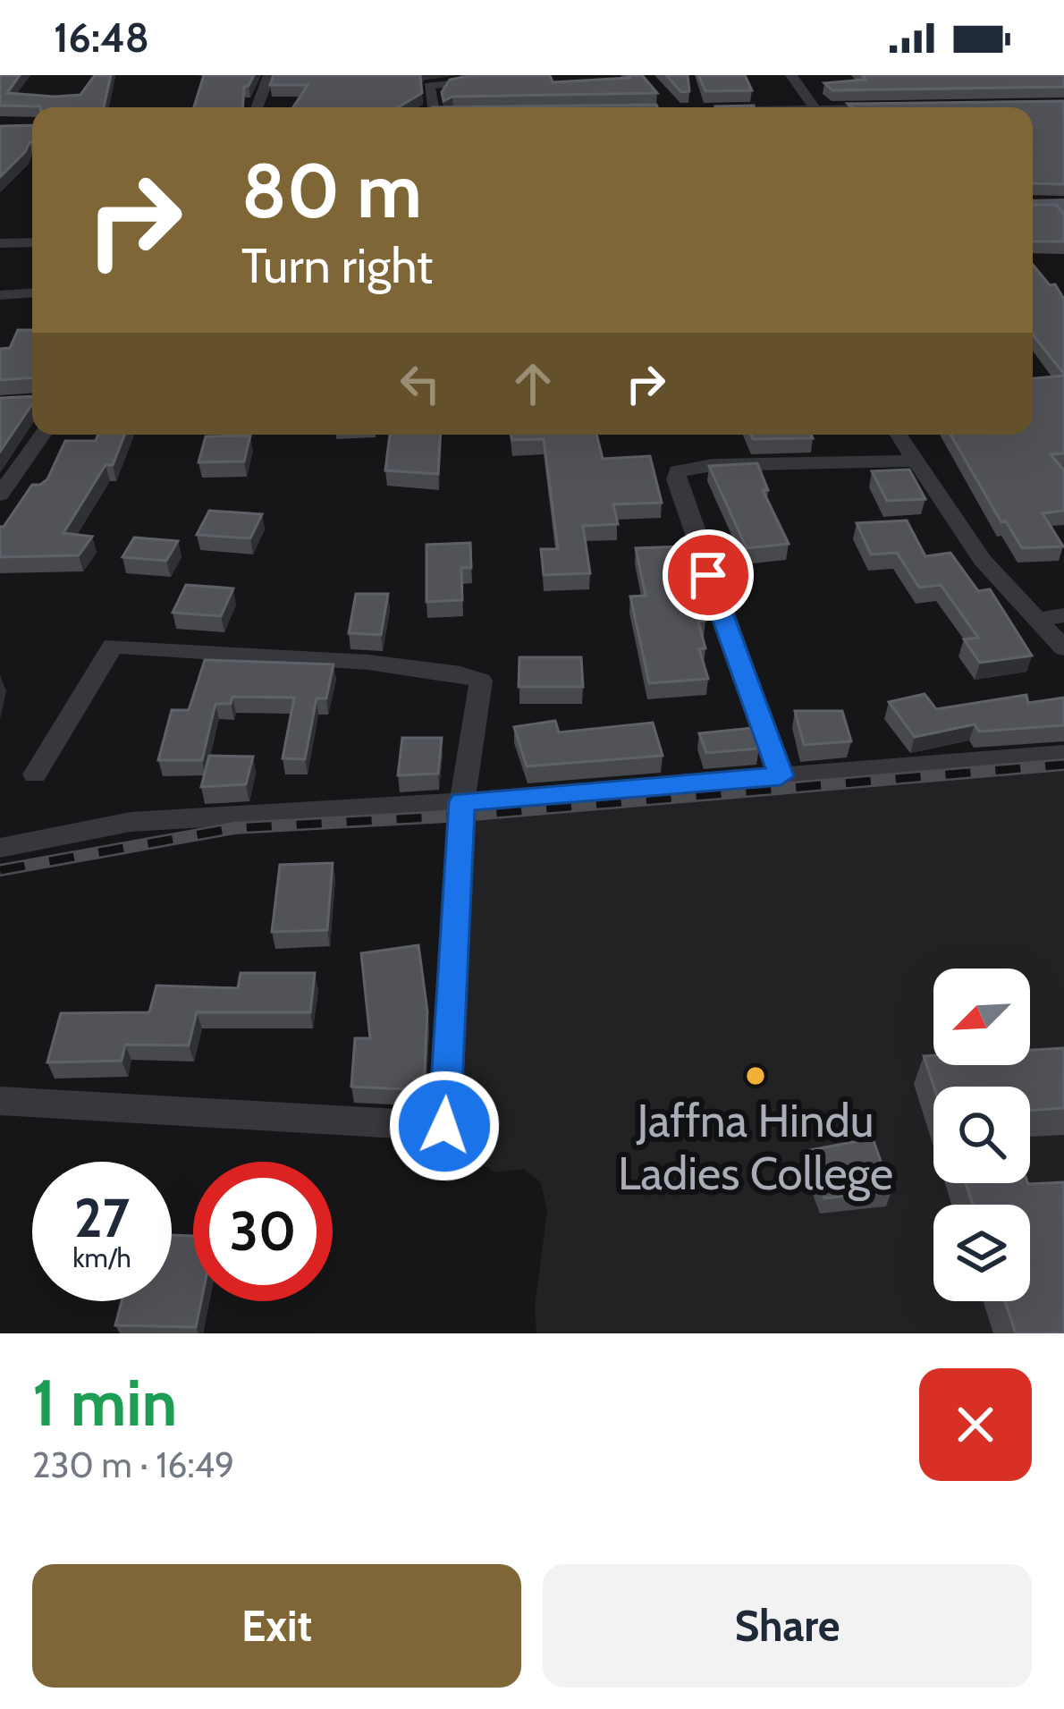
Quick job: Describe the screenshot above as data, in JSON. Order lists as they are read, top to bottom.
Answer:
{
  "places": ["Jaffna Hindu Ladies College"],
  "north": "bottom left",
  "page": {
    "status": "16:48",
    "turn": ["80 m", "Turn right"],
    "speed": "27 km/h",
    "limit": "30",
    "heading": ["1 min", "230 m · 16:49"],
    "buttons": ["Exit", "Share"]
  }
}
